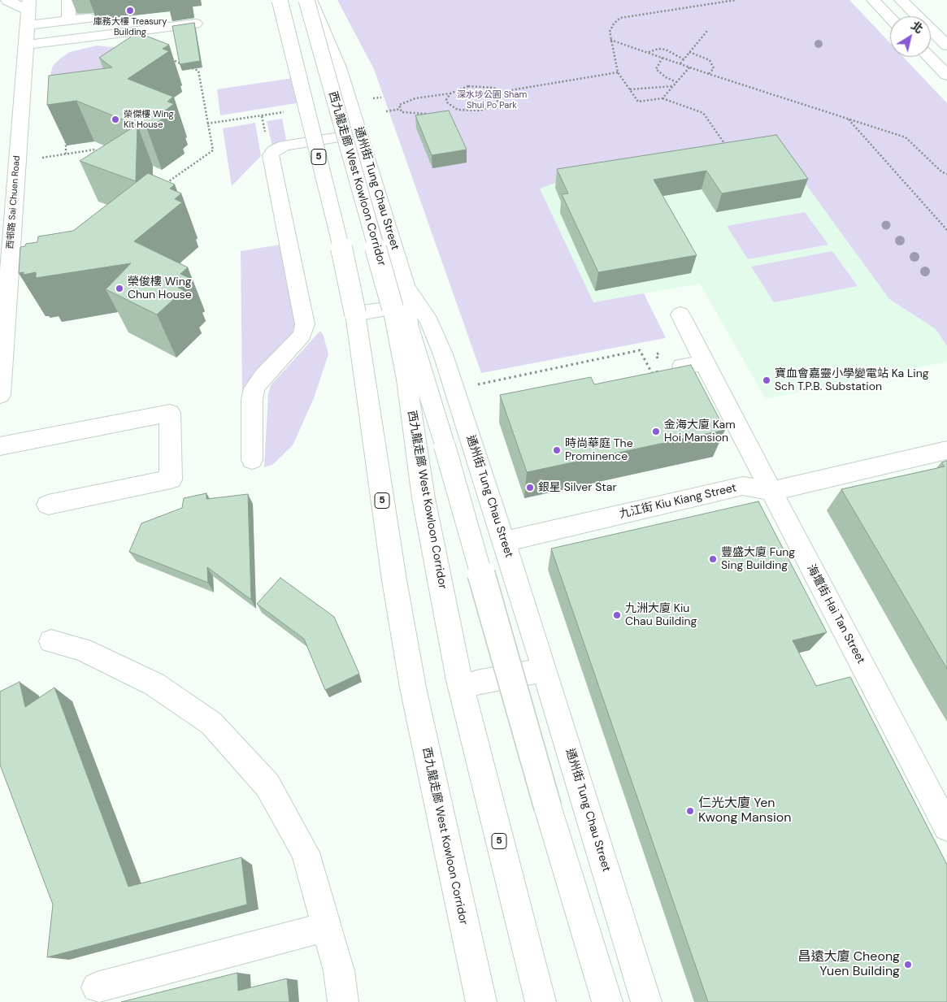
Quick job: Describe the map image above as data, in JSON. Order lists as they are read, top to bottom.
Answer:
{
  "streets": {
    "main road": [
      "5",
      "西九龍走廊 West Kowloon Corridor",
      "通州街 Tung Chau Street",
      "西邨路 Sai Chuen Road",
      "九江街 Kiu Kiang Street",
      "海壇街 Hai Tan Street"
    ]
  },
  "crossings": [
    ["通州街 Tung Chau Street", "九江街 Kiu Kiang Street"],
    ["九江街 Kiu Kiang Street", "海壇街 Hai Tan Street"]
  ],
  "parks": ["深水埗公園 Sham Shui Po Park"],
  "places": [
    "庫務大樓 Treasury Building",
    "榮傑樓 Wing Kit House",
    "榮俊樓 Wing Chun House",
    "寶血會嘉靈小學變電站 Ka Ling Sch T.P.B. Substation",
    "金海大廈 Kam Hoi Mansion",
    "時尚華庭 The Prominence",
    "銀星 Silver Star",
    "豐盛大廈 Fung Sing Building",
    "九洲大廈 Kiu Chau Building",
    "仁光大廈 Yen Kwong Mansion",
    "昌遠大廈 Cheong Yuen Building"
  ],
  "north": "top right"
}
